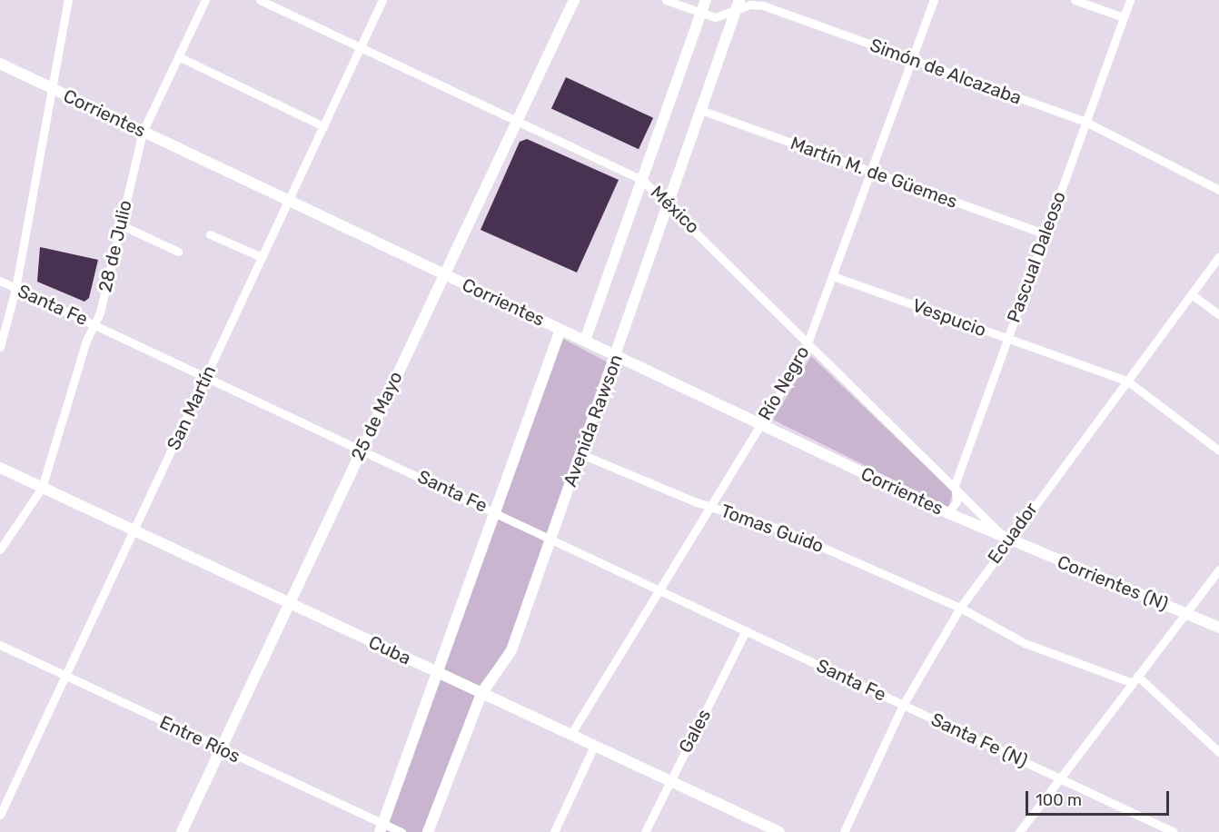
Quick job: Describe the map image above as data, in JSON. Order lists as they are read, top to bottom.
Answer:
{
  "streets": {
    "street": [
      "Simón de Alcazaba",
      "Corrientes",
      "Martín M. de Güemes",
      "México",
      "28 de Julio",
      "Pascual Daleoso",
      "Santa Fe",
      "Vespucio",
      "Río Negro",
      "San Martín",
      "25 de Mayo",
      "Avenida Rawson",
      "Tomas Guido",
      "Ecuador",
      "Corrientes (N)",
      "Cuba",
      "Gales",
      "Entre Ríos",
      "Santa Fe (N)"
    ]
  },
  "crossings": [
    ["Simón de Alcazaba", "Pascual Daleoso"],
    ["Simón de Alcazaba", "Río Negro"],
    ["Simón de Alcazaba", "Avenida Rawson"],
    ["Corrientes", "México"],
    ["Corrientes", "28 de Julio"],
    ["Corrientes", "Pascual Daleoso"],
    ["Corrientes", "Río Negro"],
    ["Corrientes", "San Martín"],
    ["Corrientes", "25 de Mayo"],
    ["Corrientes", "Avenida Rawson"],
    ["Corrientes", "Ecuador"],
    ["Corrientes", "Corrientes (N)"],
    ["Martín M. de Güemes", "Pascual Daleoso"],
    ["Martín M. de Güemes", "Río Negro"],
    ["Martín M. de Güemes", "Avenida Rawson"],
    ["México", "Pascual Daleoso"],
    ["México", "Río Negro"],
    ["México", "San Martín"],
    ["México", "25 de Mayo"],
    ["México", "Avenida Rawson"],
    ["México", "Ecuador"],
    ["México", "Corrientes (N)"],
    ["28 de Julio", "Santa Fe"],
    ["28 de Julio", "Cuba"],
    ["Pascual Daleoso", "Vespucio"],
    ["Santa Fe", "Río Negro"],
    ["Santa Fe", "San Martín"],
    ["Santa Fe", "25 de Mayo"],
    ["Santa Fe", "Avenida Rawson"],
    ["Santa Fe", "Ecuador"],
    ["Santa Fe", "Gales"],
    ["Santa Fe", "Santa Fe (N)"],
    ["Vespucio", "Río Negro"],
    ["Vespucio", "Ecuador"],
    ["Río Negro", "Tomas Guido"],
    ["Río Negro", "Cuba"],
    ["San Martín", "Cuba"],
    ["San Martín", "Entre Ríos"],
    ["25 de Mayo", "Cuba"],
    ["25 de Mayo", "Entre Ríos"],
    ["Avenida Rawson", "Tomas Guido"],
    ["Avenida Rawson", "Cuba"],
    ["Tomas Guido", "Ecuador"],
    ["Ecuador", "Corrientes (N)"],
    ["Ecuador", "Santa Fe (N)"],
    ["Cuba", "Gales"]
  ],
  "scale_bar": "100 m"
}
